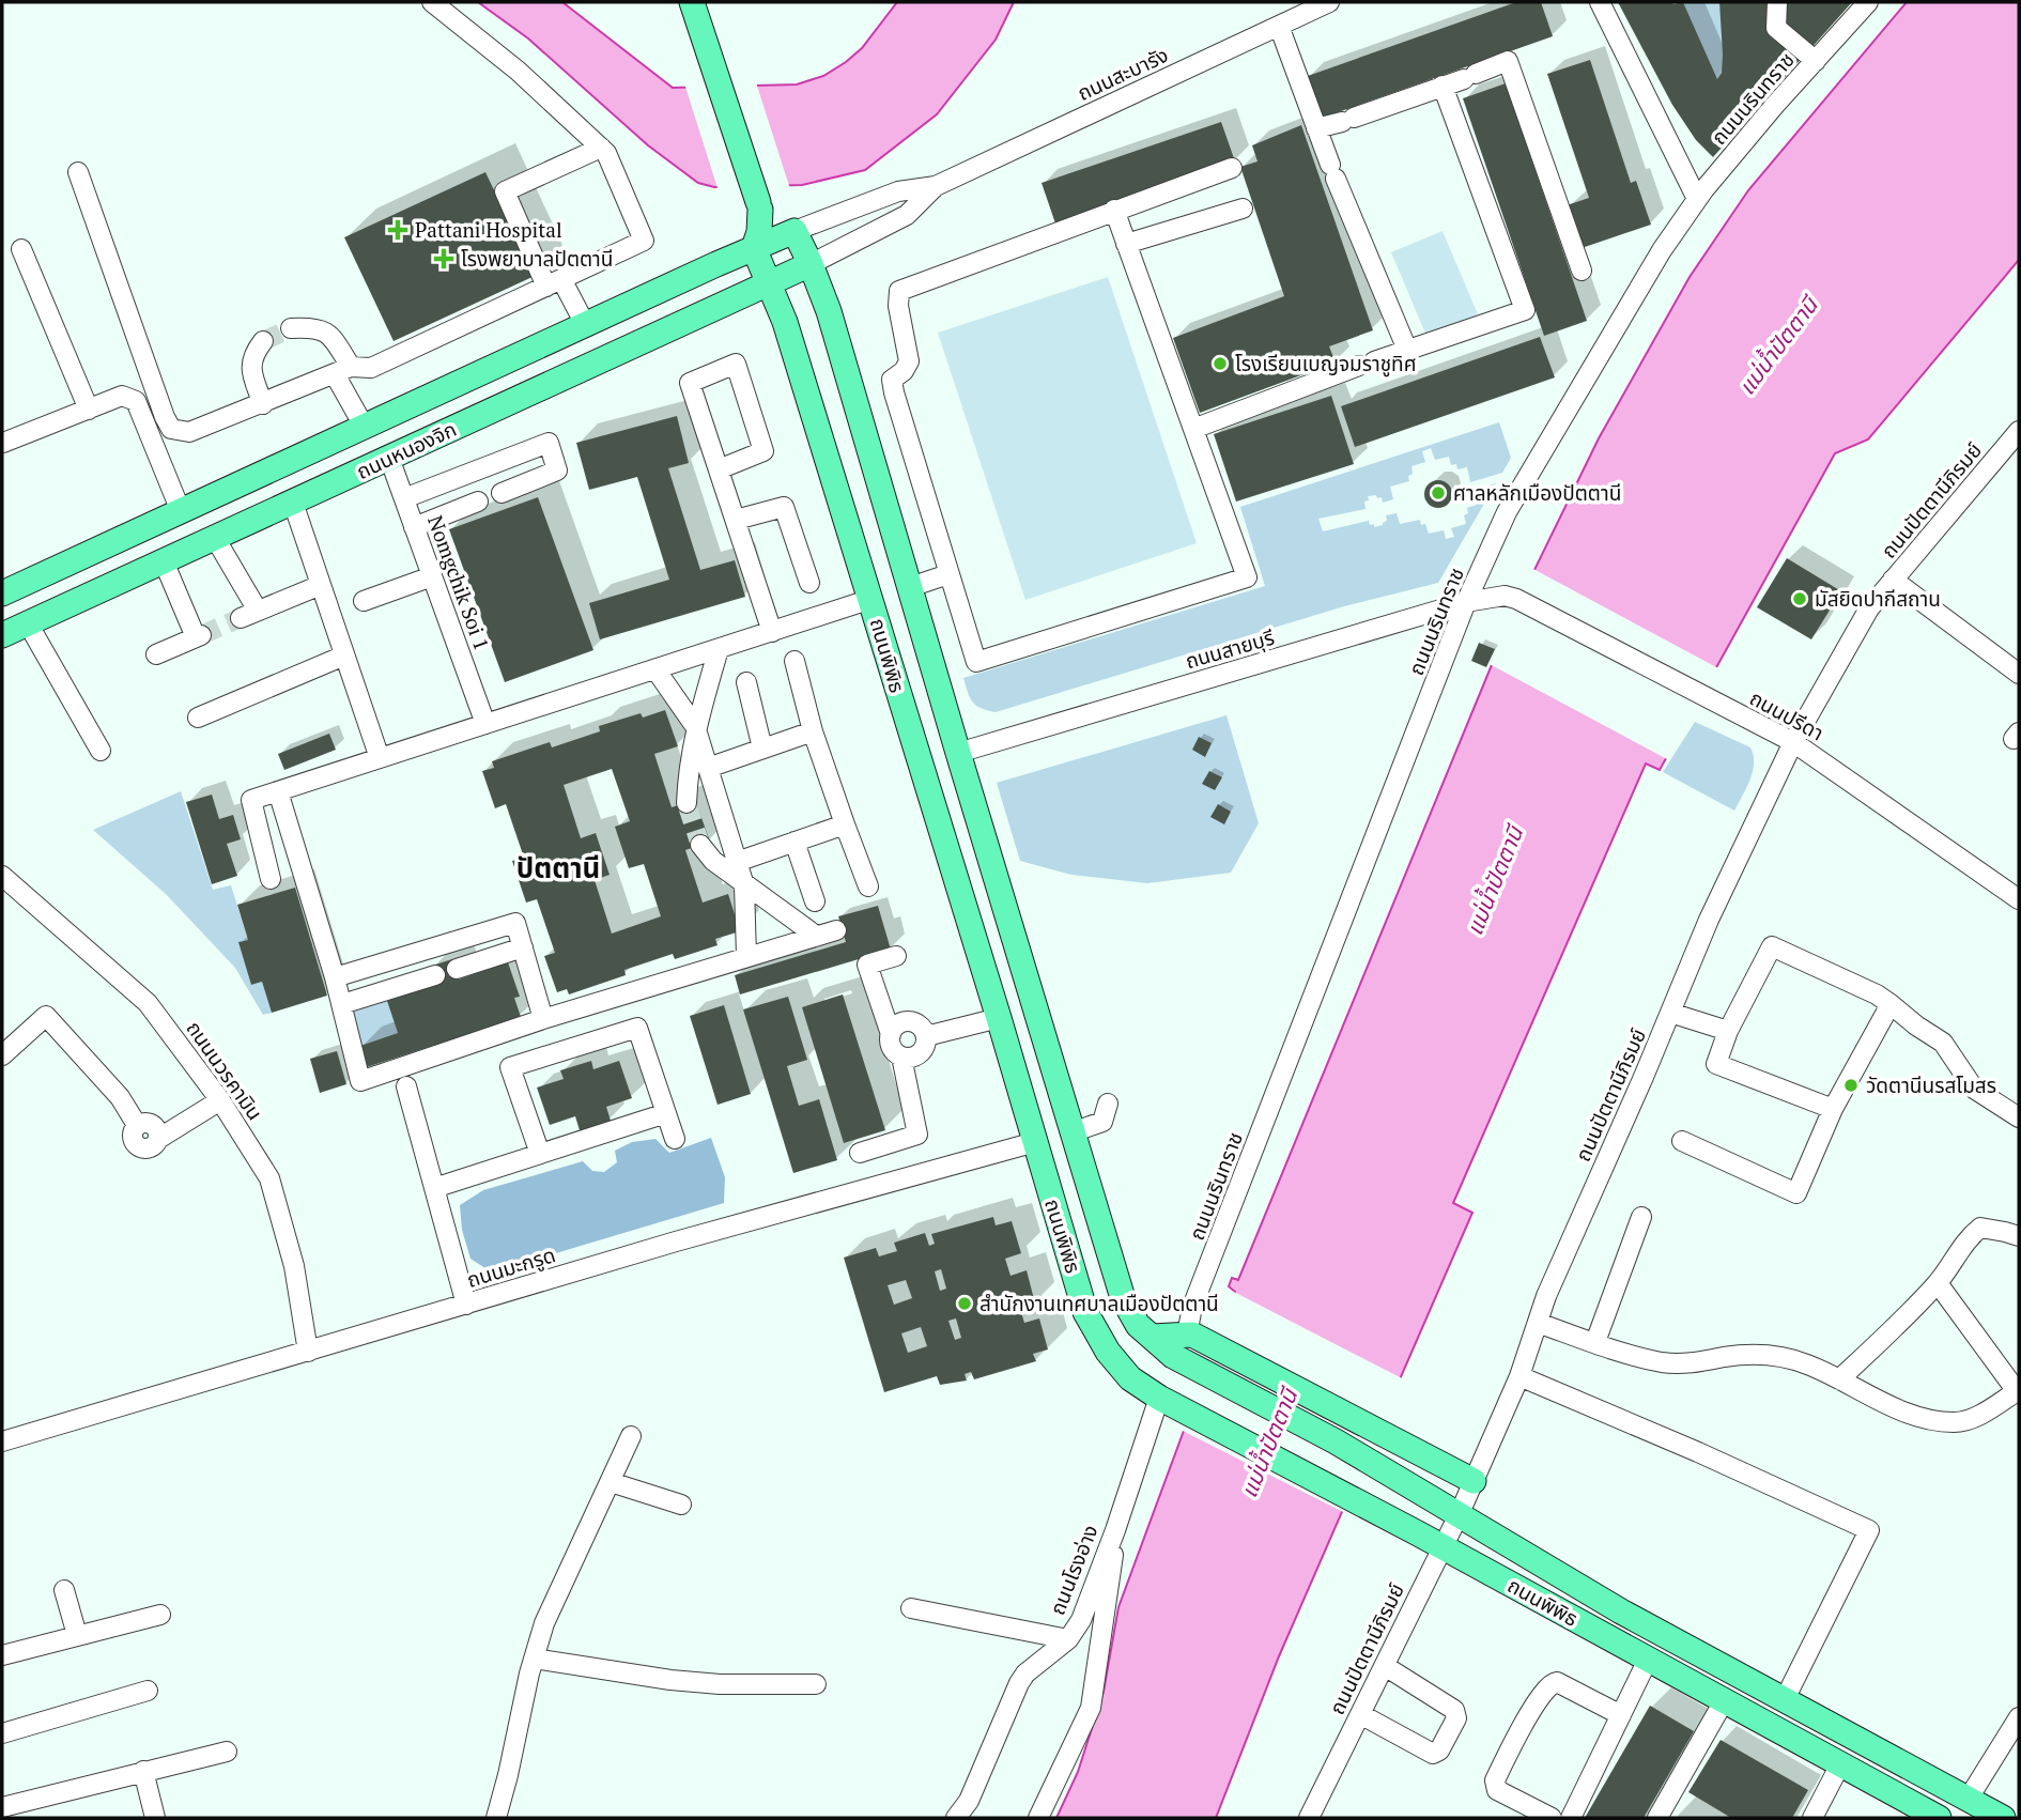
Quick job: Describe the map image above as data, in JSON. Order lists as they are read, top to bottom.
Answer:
{
  "streets": {
    "main road": ["ถนนหนองจิก", "ถนนพิพิธ"],
    "street": [
      "ถนนสะบารัง",
      "ถนนนรินทราช",
      "ถนนปัตตานีภิรมย์",
      "Nomgchik Soi 1",
      "ถนนสายบุรี",
      "ถนนปรีดา",
      "ถนนนวรคามิน",
      "ถนนมะกรูด",
      "ถนนโรงอ่าง"
    ]
  },
  "crossings": [
    ["ถนนนรินทราช", "ถนนสายบุรี"],
    ["ถนนหนองจิก", "Nomgchik Soi 1"],
    ["ถนนหนองจิก", "ถนนพิพิธ"],
    ["ถนนปัตตานีภิรมย์", "ถนนพิพิธ"],
    ["ถนนปัตตานีภิรมย์", "ถนนปรีดา"],
    ["ถนนสายบุรี", "ถนนพิพิธ"],
    ["ถนนสายบุรี", "ถนนปรีดา"],
    ["ถนนพิพิธ", "ถนนมะกรูด"],
    ["ถนนพิพิธ", "ถนนโรงอ่าง"],
    ["ถนนนวรคามิน", "ถนนมะกรูด"]
  ],
  "districts": ["ปัตตานี"],
  "water": ["แม่น้ำปัตตานี"],
  "places": {
    "health": ["Pattani Hospital", "โรงพยาบาลปัตตานี"],
    "other": [
      "โรงเรียนเบญจมราชูทิศ",
      "ศาลหลักเมืองปัตตานี",
      "มัสยิดปากีสถาน",
      "วัดตานีนรสโมสร",
      "สำนักงานเทศบาลเมืองปัตตานี"
    ]
  }
}
